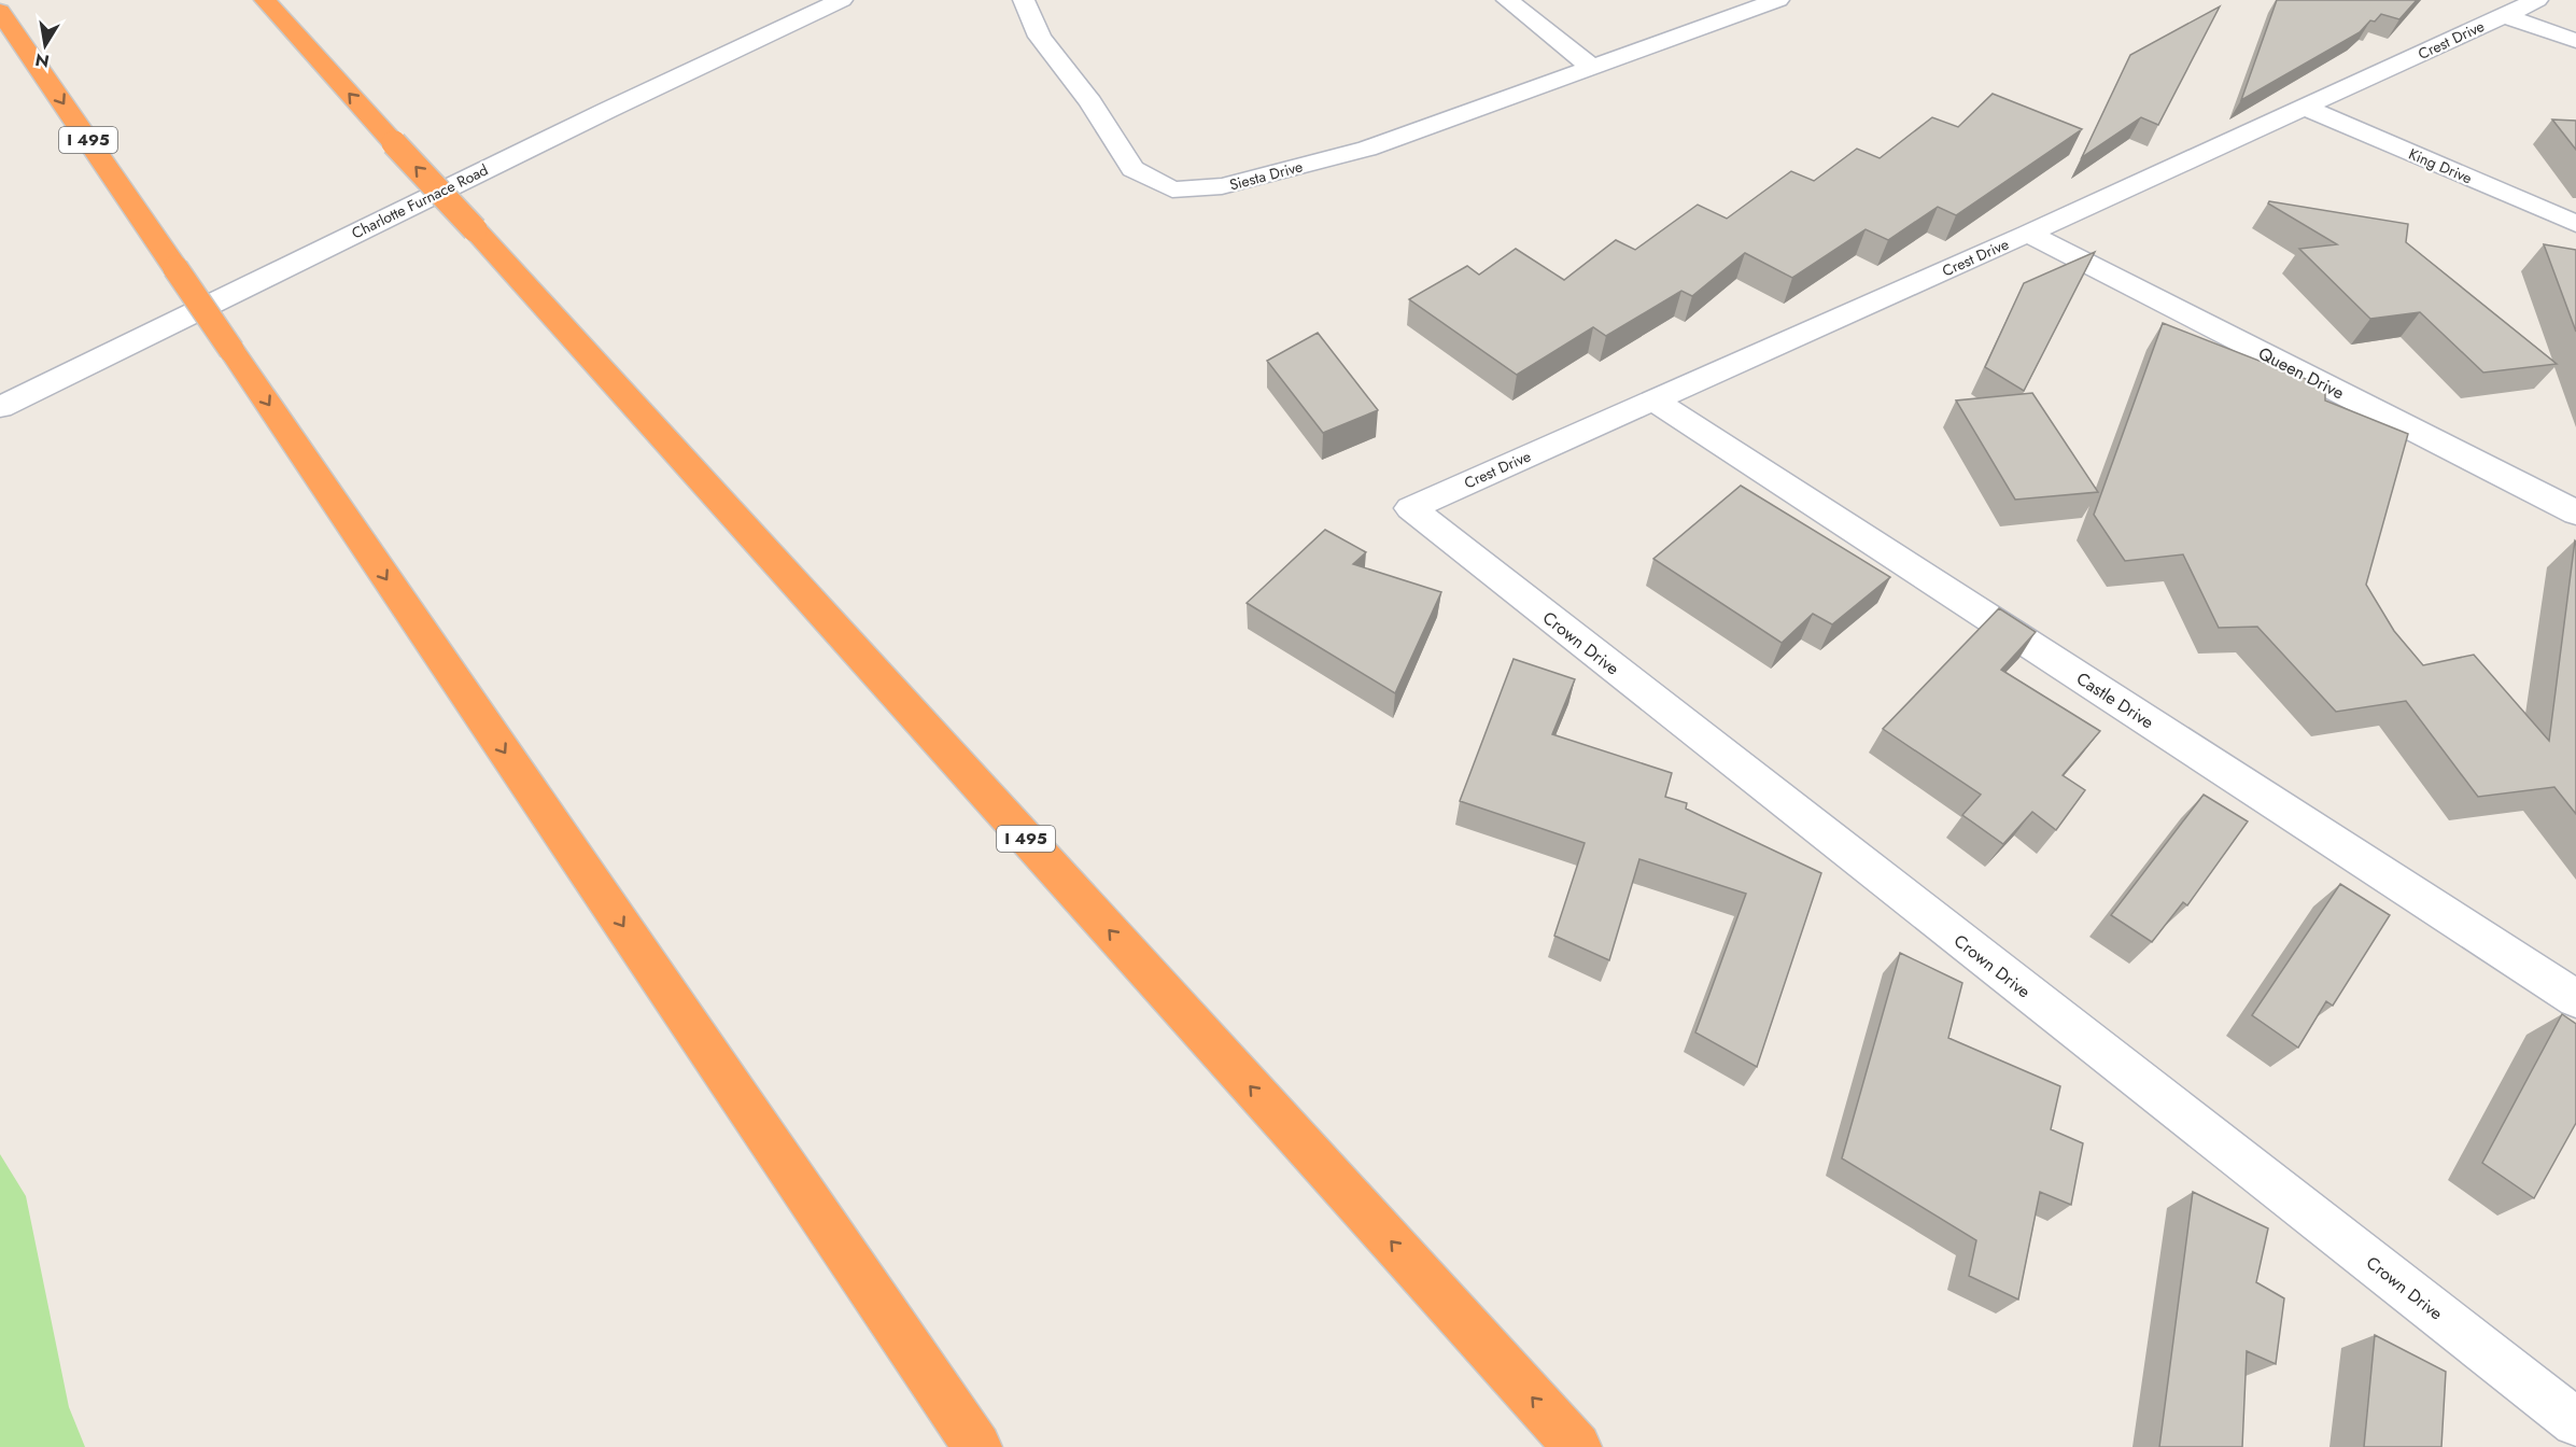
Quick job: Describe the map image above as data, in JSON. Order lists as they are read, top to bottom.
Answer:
{
  "streets": {
    "highway": ["I 495"],
    "street": [
      "Crest Drive",
      "King Drive",
      "Siesta Drive",
      "Charlotte Furnace Road",
      "Queen Drive",
      "Crown Drive",
      "Castle Drive"
    ]
  },
  "crossings": [
    ["Crest Drive", "King Drive"],
    ["Crest Drive", "Queen Drive"],
    ["Crest Drive", "Crown Drive"],
    ["Crest Drive", "Castle Drive"]
  ],
  "north": "bottom"
}
